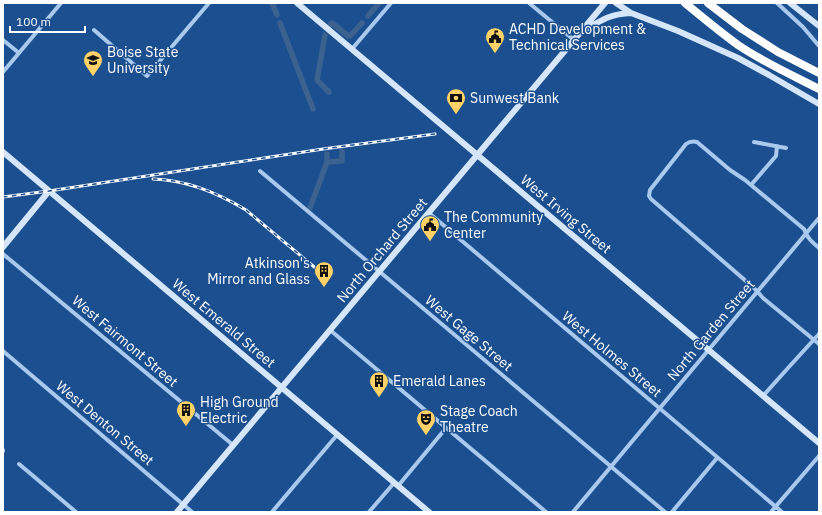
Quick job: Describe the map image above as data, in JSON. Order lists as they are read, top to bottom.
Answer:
{
  "streets": {
    "street": [
      "West Irving Street",
      "North Orchard Street",
      "West Emerald Street",
      "North Garden Street",
      "West Gage Street",
      "West Fairmont Street",
      "West Holmes Street",
      "West Denton Street"
    ]
  },
  "crossings": [
    ["West Irving Street", "North Orchard Street"],
    ["West Irving Street", "North Garden Street"],
    ["North Orchard Street", "West Emerald Street"],
    ["North Orchard Street", "West Gage Street"],
    ["North Orchard Street", "West Fairmont Street"],
    ["North Orchard Street", "West Holmes Street"],
    ["North Orchard Street", "West Denton Street"],
    ["North Garden Street", "West Gage Street"],
    ["North Garden Street", "West Holmes Street"]
  ],
  "places": {
    "public building": ["ACHD Development & Technical Services", "The Community Center"],
    "school or university": ["Boise State University"],
    "bank": ["Sunwest Bank"],
    "building": ["Atkinson's Mirror and Glass", "Emerald Lanes", "High Ground Electric"],
    "theatre": ["Stage Coach Theatre"]
  },
  "scale_bar": "100 m"
}
